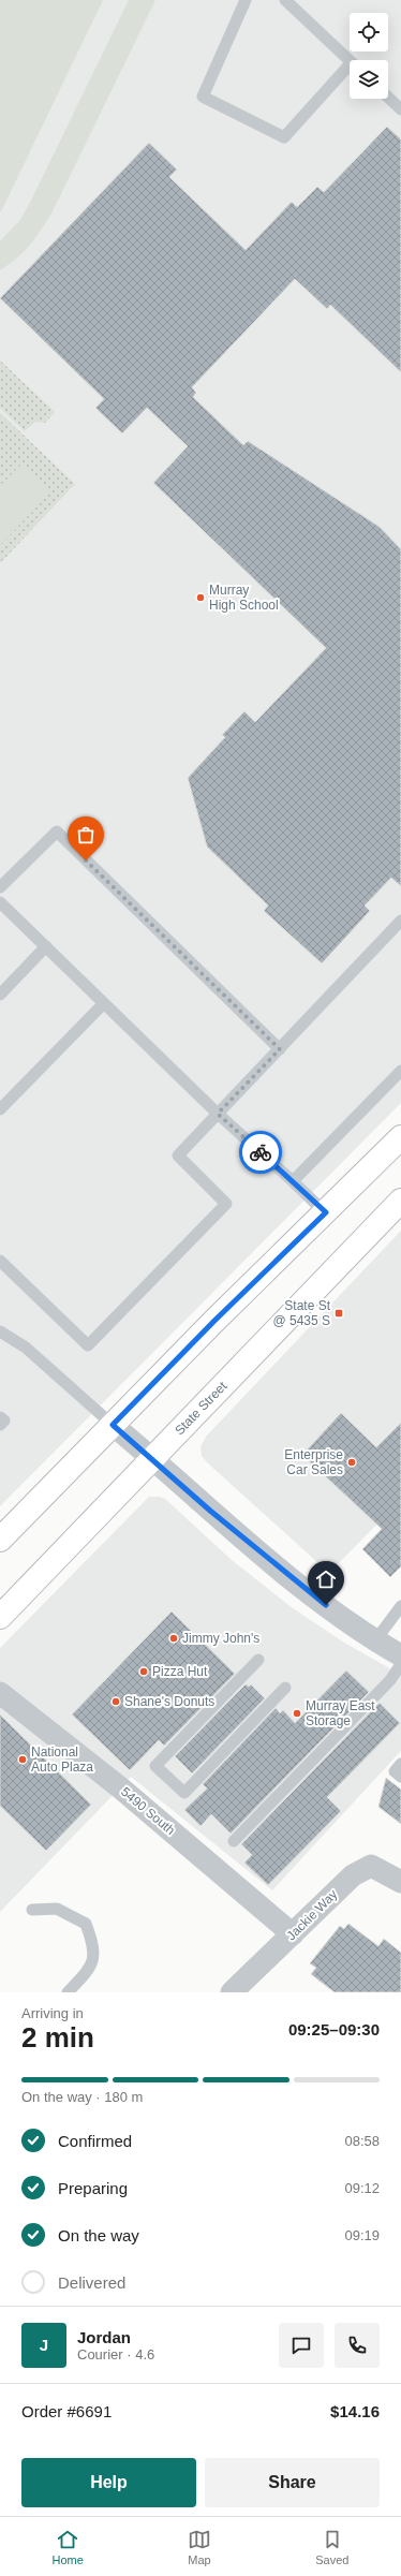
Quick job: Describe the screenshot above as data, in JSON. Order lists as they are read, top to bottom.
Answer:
{
  "streets": {
    "main road": ["State Street"],
    "street": ["5490 South", "Jackie Way"]
  },
  "crossings": [
    ["5490 South", "Jackie Way"]
  ],
  "places": {
    "other": [
      "Murray High School",
      "Enterprise Car Sales",
      "Jimmy John's",
      "Pizza Hut",
      "Shane's Donuts",
      "Murray East Storage",
      "National Auto Plaza"
    ],
    "transit": ["State St @ 5435 S"]
  },
  "page": {
    "heading": ["2 min", "Arriving in", "09:25–09:30"],
    "panel": [
      "Jordan",
      "Courier · 4.6",
      "Order #6691",
      "$14.16"
    ],
    "bar": "On the way · 180 m",
    "list": [
      ["Confirmed", "08:58"],
      ["Preparing", "09:12"],
      ["On the way", "09:19"],
      "Delivered"
    ],
    "round": "J",
    "buttons": ["Help", "Share"],
    "tabs": ["Home", "Map", "Saved"]
  }
}
